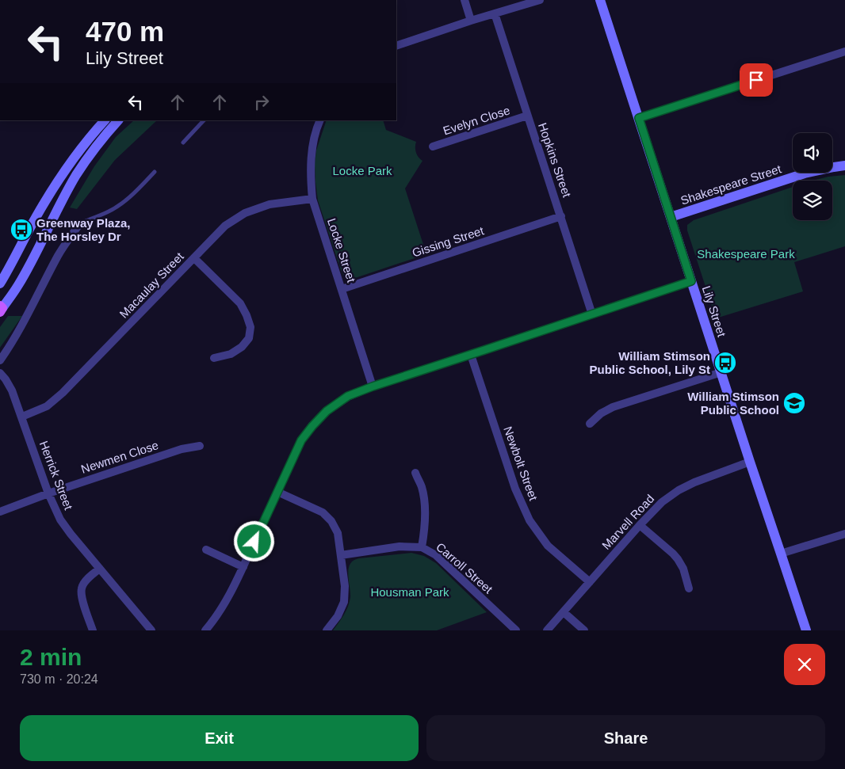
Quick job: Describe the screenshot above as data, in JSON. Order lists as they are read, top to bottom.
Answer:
{
  "streets": {
    "street": [
      "Evelyn Close",
      "Hopkins Street",
      "Shakespeare Street",
      "Gissing Street",
      "Locke Street",
      "Macaulay Street",
      "Lily Street",
      "Newmen Close",
      "Newbolt Street",
      "Herrick Street",
      "Marvell Road",
      "Carroll Street"
    ]
  },
  "crossings": [
    ["Evelyn Close", "Hopkins Street"],
    ["Hopkins Street", "Gissing Street"],
    ["Shakespeare Street", "Lily Street"],
    ["Gissing Street", "Locke Street"],
    ["Locke Street", "Macaulay Street"],
    ["Macaulay Street", "Herrick Street"],
    ["Lily Street", "Marvell Road"],
    ["Newmen Close", "Herrick Street"],
    ["Newbolt Street", "Marvell Road"]
  ],
  "parks": ["Locke Park", "Shakespeare Park", "Housman Park"],
  "places": {
    "bus stop": ["Greenway Plaza, The Horsley Dr", "William Stimson Public School, Lily St"],
    "school or university": ["William Stimson Public School"]
  },
  "page": {
    "turn": ["470 m", "Lily Street"],
    "heading": ["2 min", "730 m · 20:24"],
    "buttons": ["Exit", "Share"]
  }
}
